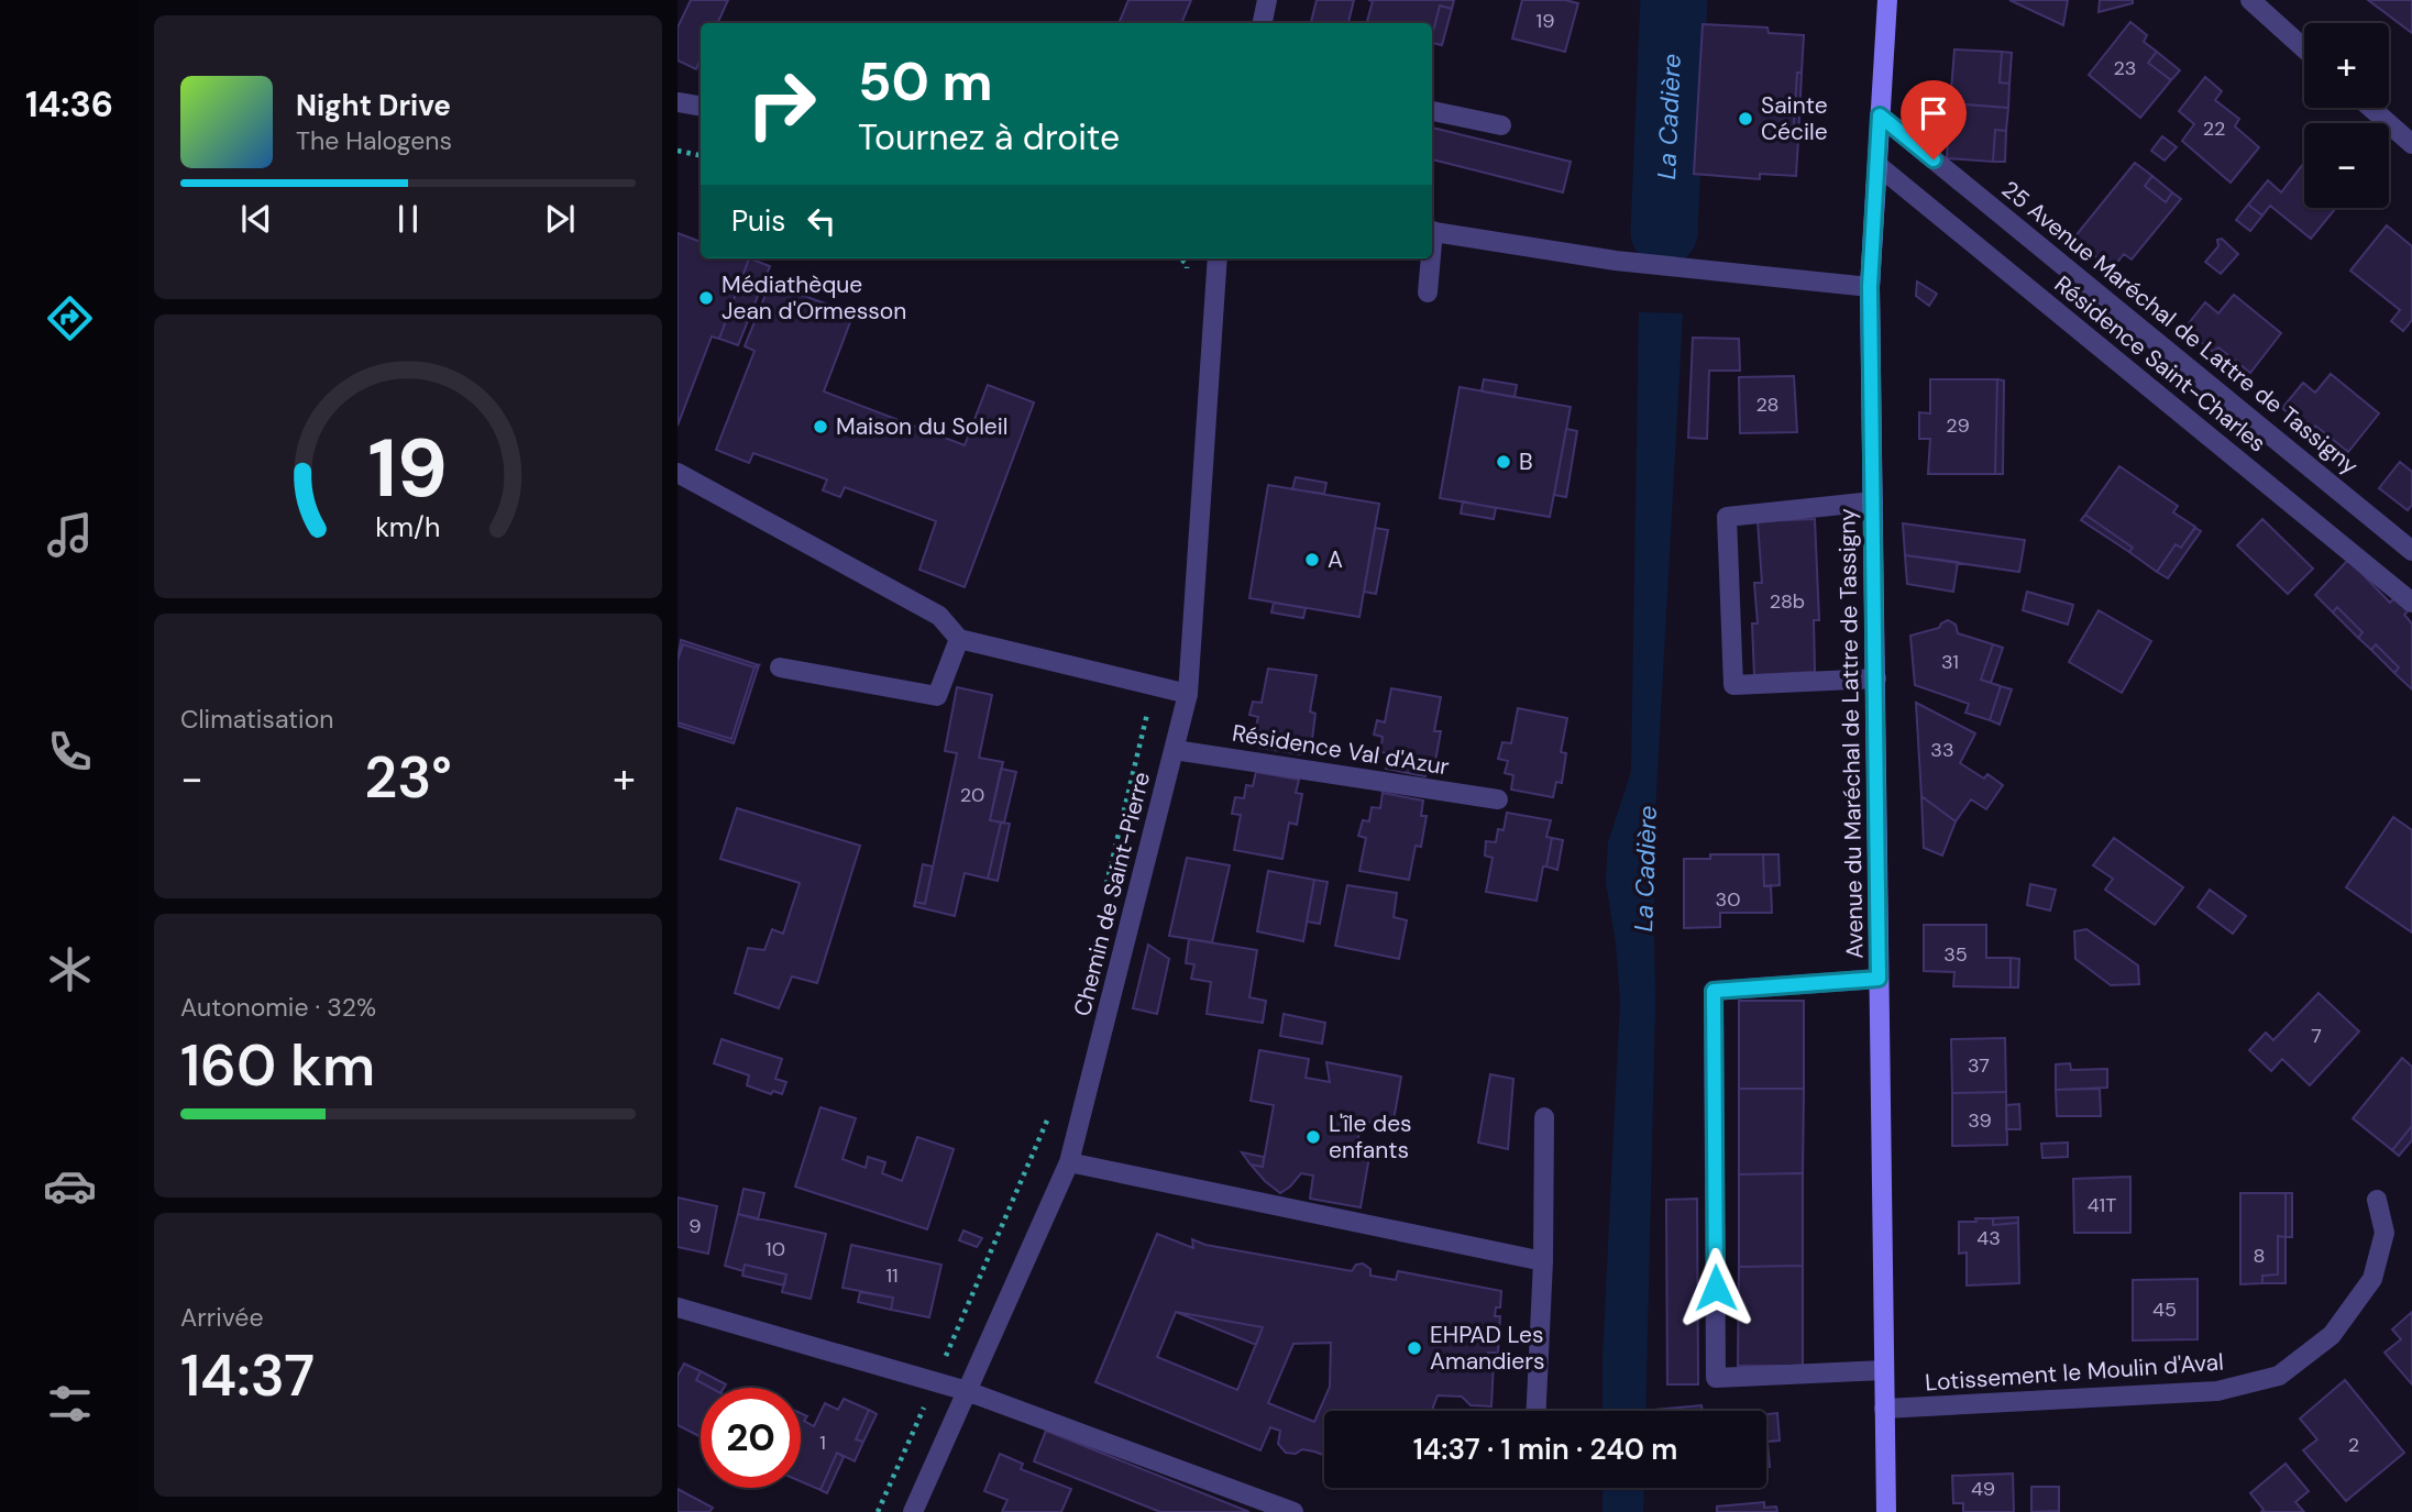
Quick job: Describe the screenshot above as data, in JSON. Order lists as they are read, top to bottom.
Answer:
{
  "streets": {
    "main road": ["Avenue du Maréchal de Lattre de Tassigny"],
    "street": [
      "25 Avenue Maréchal de Lattre de Tassigny",
      "Résidence Saint-Charles",
      "Résidence Val d'Azur",
      "Chemin de Saint-Pierre",
      "Lotissement le Moulin d'Aval"
    ]
  },
  "crossings": [
    ["25 Avenue Maréchal de Lattre de Tassigny", "Avenue du Maréchal de Lattre de Tassigny"],
    ["Résidence Saint-Charles", "Avenue du Maréchal de Lattre de Tassigny"],
    ["Avenue du Maréchal de Lattre de Tassigny", "Lotissement le Moulin d'Aval"],
    ["Résidence Val d'Azur", "Chemin de Saint-Pierre"]
  ],
  "water": ["La Cadière"],
  "places": [
    "Sainte Cécile",
    "Médiathèque Jean d'Ormesson",
    "Maison du Soleil",
    "B",
    "A",
    "L'île des enfants",
    "EHPAD Les Amandiers"
  ],
  "house_numbers": [
    "19",
    "23",
    "22",
    "28",
    "29",
    "28b",
    "31",
    "33",
    "20",
    "30",
    "35",
    "7",
    "37",
    "39",
    "41T",
    "9",
    "43",
    "10",
    "8",
    "11",
    "45",
    "1",
    "2",
    "49"
  ],
  "page": {
    "tabs": "14:36",
    "map_buttons": ["+", "−"],
    "turn": ["50 m", "Tournez à droite"],
    "song": ["Night Drive", "The Halogens"],
    "then": "Puis",
    "tile": [
      "Climatisation",
      ["Autonomie · 32%", "160 km"],
      ["Arrivée", "14:37"]
    ],
    "heat": ["−", "23°", "+"],
    "limit": "20",
    "trip": "14:37 · 1 min · 240 m",
    "gauge": ["19", "km/h"]
  }
}
